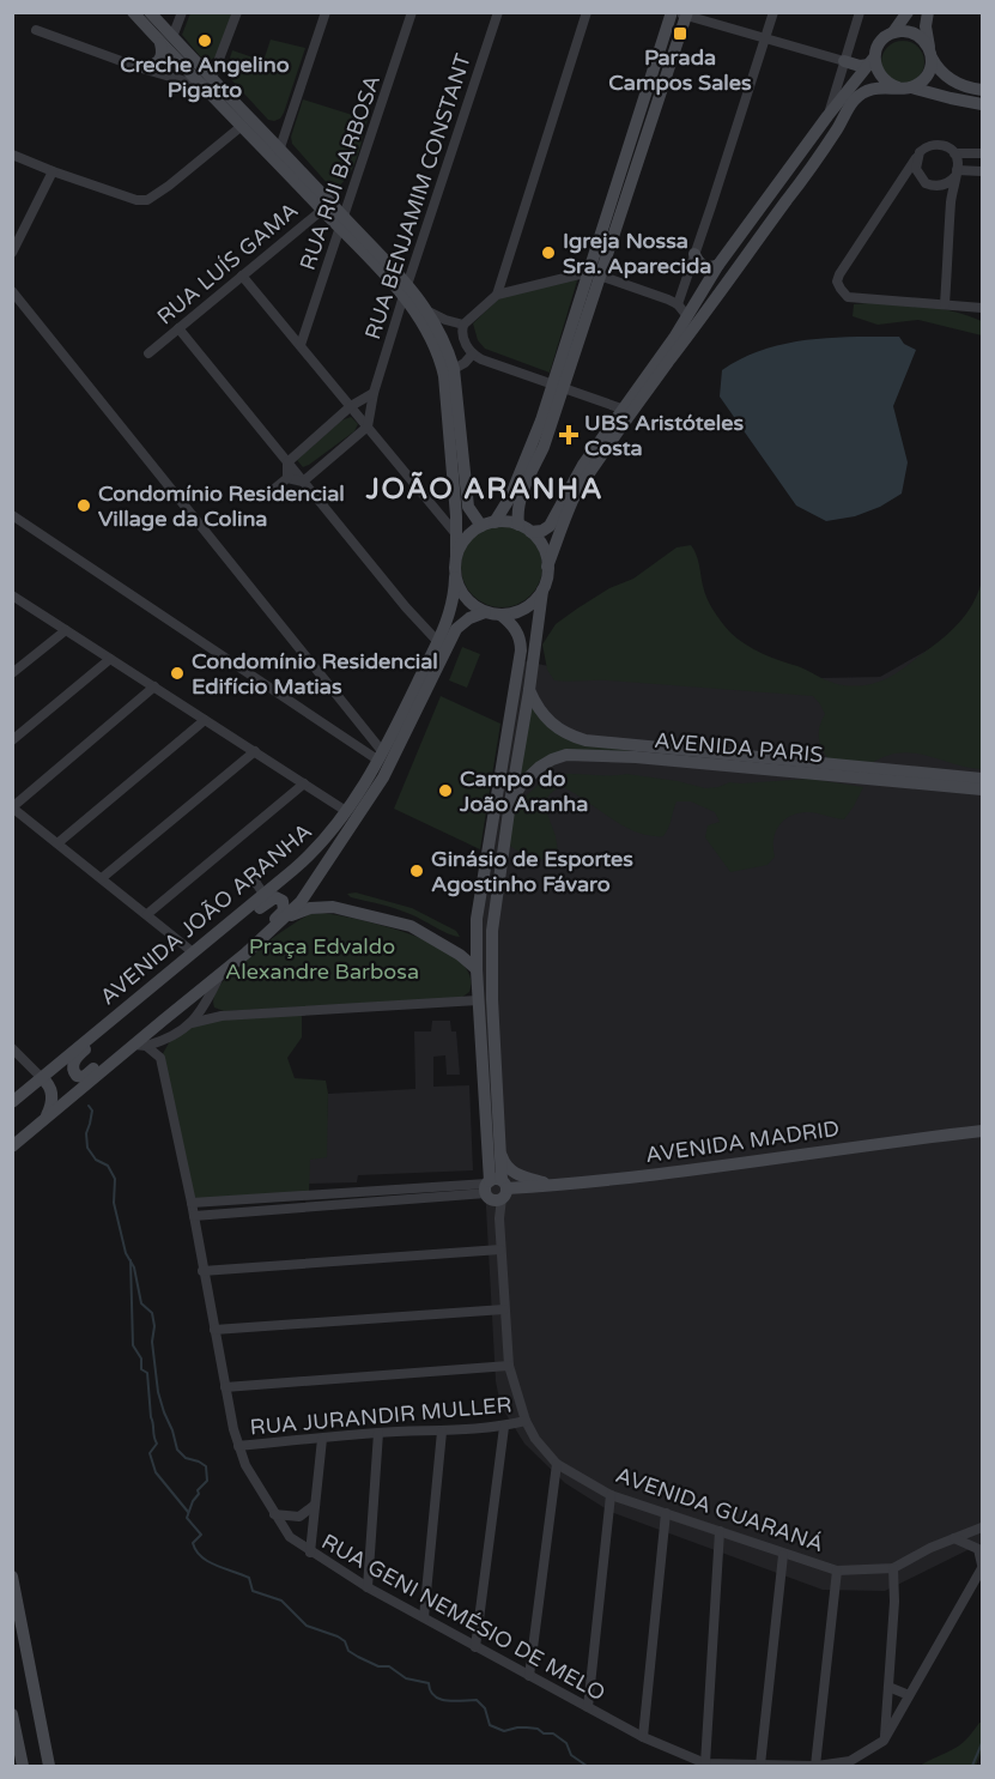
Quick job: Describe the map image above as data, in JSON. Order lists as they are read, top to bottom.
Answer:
{
  "streets": {
    "street": [
      "RUA RUI BARBOSA",
      "RUA BENJAMIM CONSTANT",
      "RUA LUÍS GAMA",
      "AVENIDA PARIS",
      "AVENIDA JOÃO ARANHA",
      "AVENIDA MADRID",
      "RUA JURANDIR MULLER",
      "AVENIDA GUARANÁ",
      "RUA GENI NEMÉSIO DE MELO"
    ]
  },
  "crossings": [
    ["AVENIDA PARIS", "AVENIDA GUARANÁ"],
    ["AVENIDA JOÃO ARANHA", "AVENIDA GUARANÁ"],
    ["AVENIDA MADRID", "AVENIDA GUARANÁ"],
    ["AVENIDA MADRID", "RUA GENI NEMÉSIO DE MELO"],
    ["RUA JURANDIR MULLER", "AVENIDA GUARANÁ"],
    ["RUA JURANDIR MULLER", "RUA GENI NEMÉSIO DE MELO"]
  ],
  "districts": ["JOÃO ARANHA"],
  "parks": ["Praça Edvaldo Alexandre Barbosa"],
  "places": {
    "transit": ["Parada Campos Sales"],
    "other": [
      "Creche Angelino Pigatto",
      "Igreja Nossa Sra. Aparecida",
      "Condomínio Residencial Village da Colina",
      "Condomínio Residencial Edifício Matias",
      "Campo do João Aranha",
      "Ginásio de Esportes Agostinho Fávaro"
    ],
    "health": ["UBS Aristóteles Costa"]
  }
}
